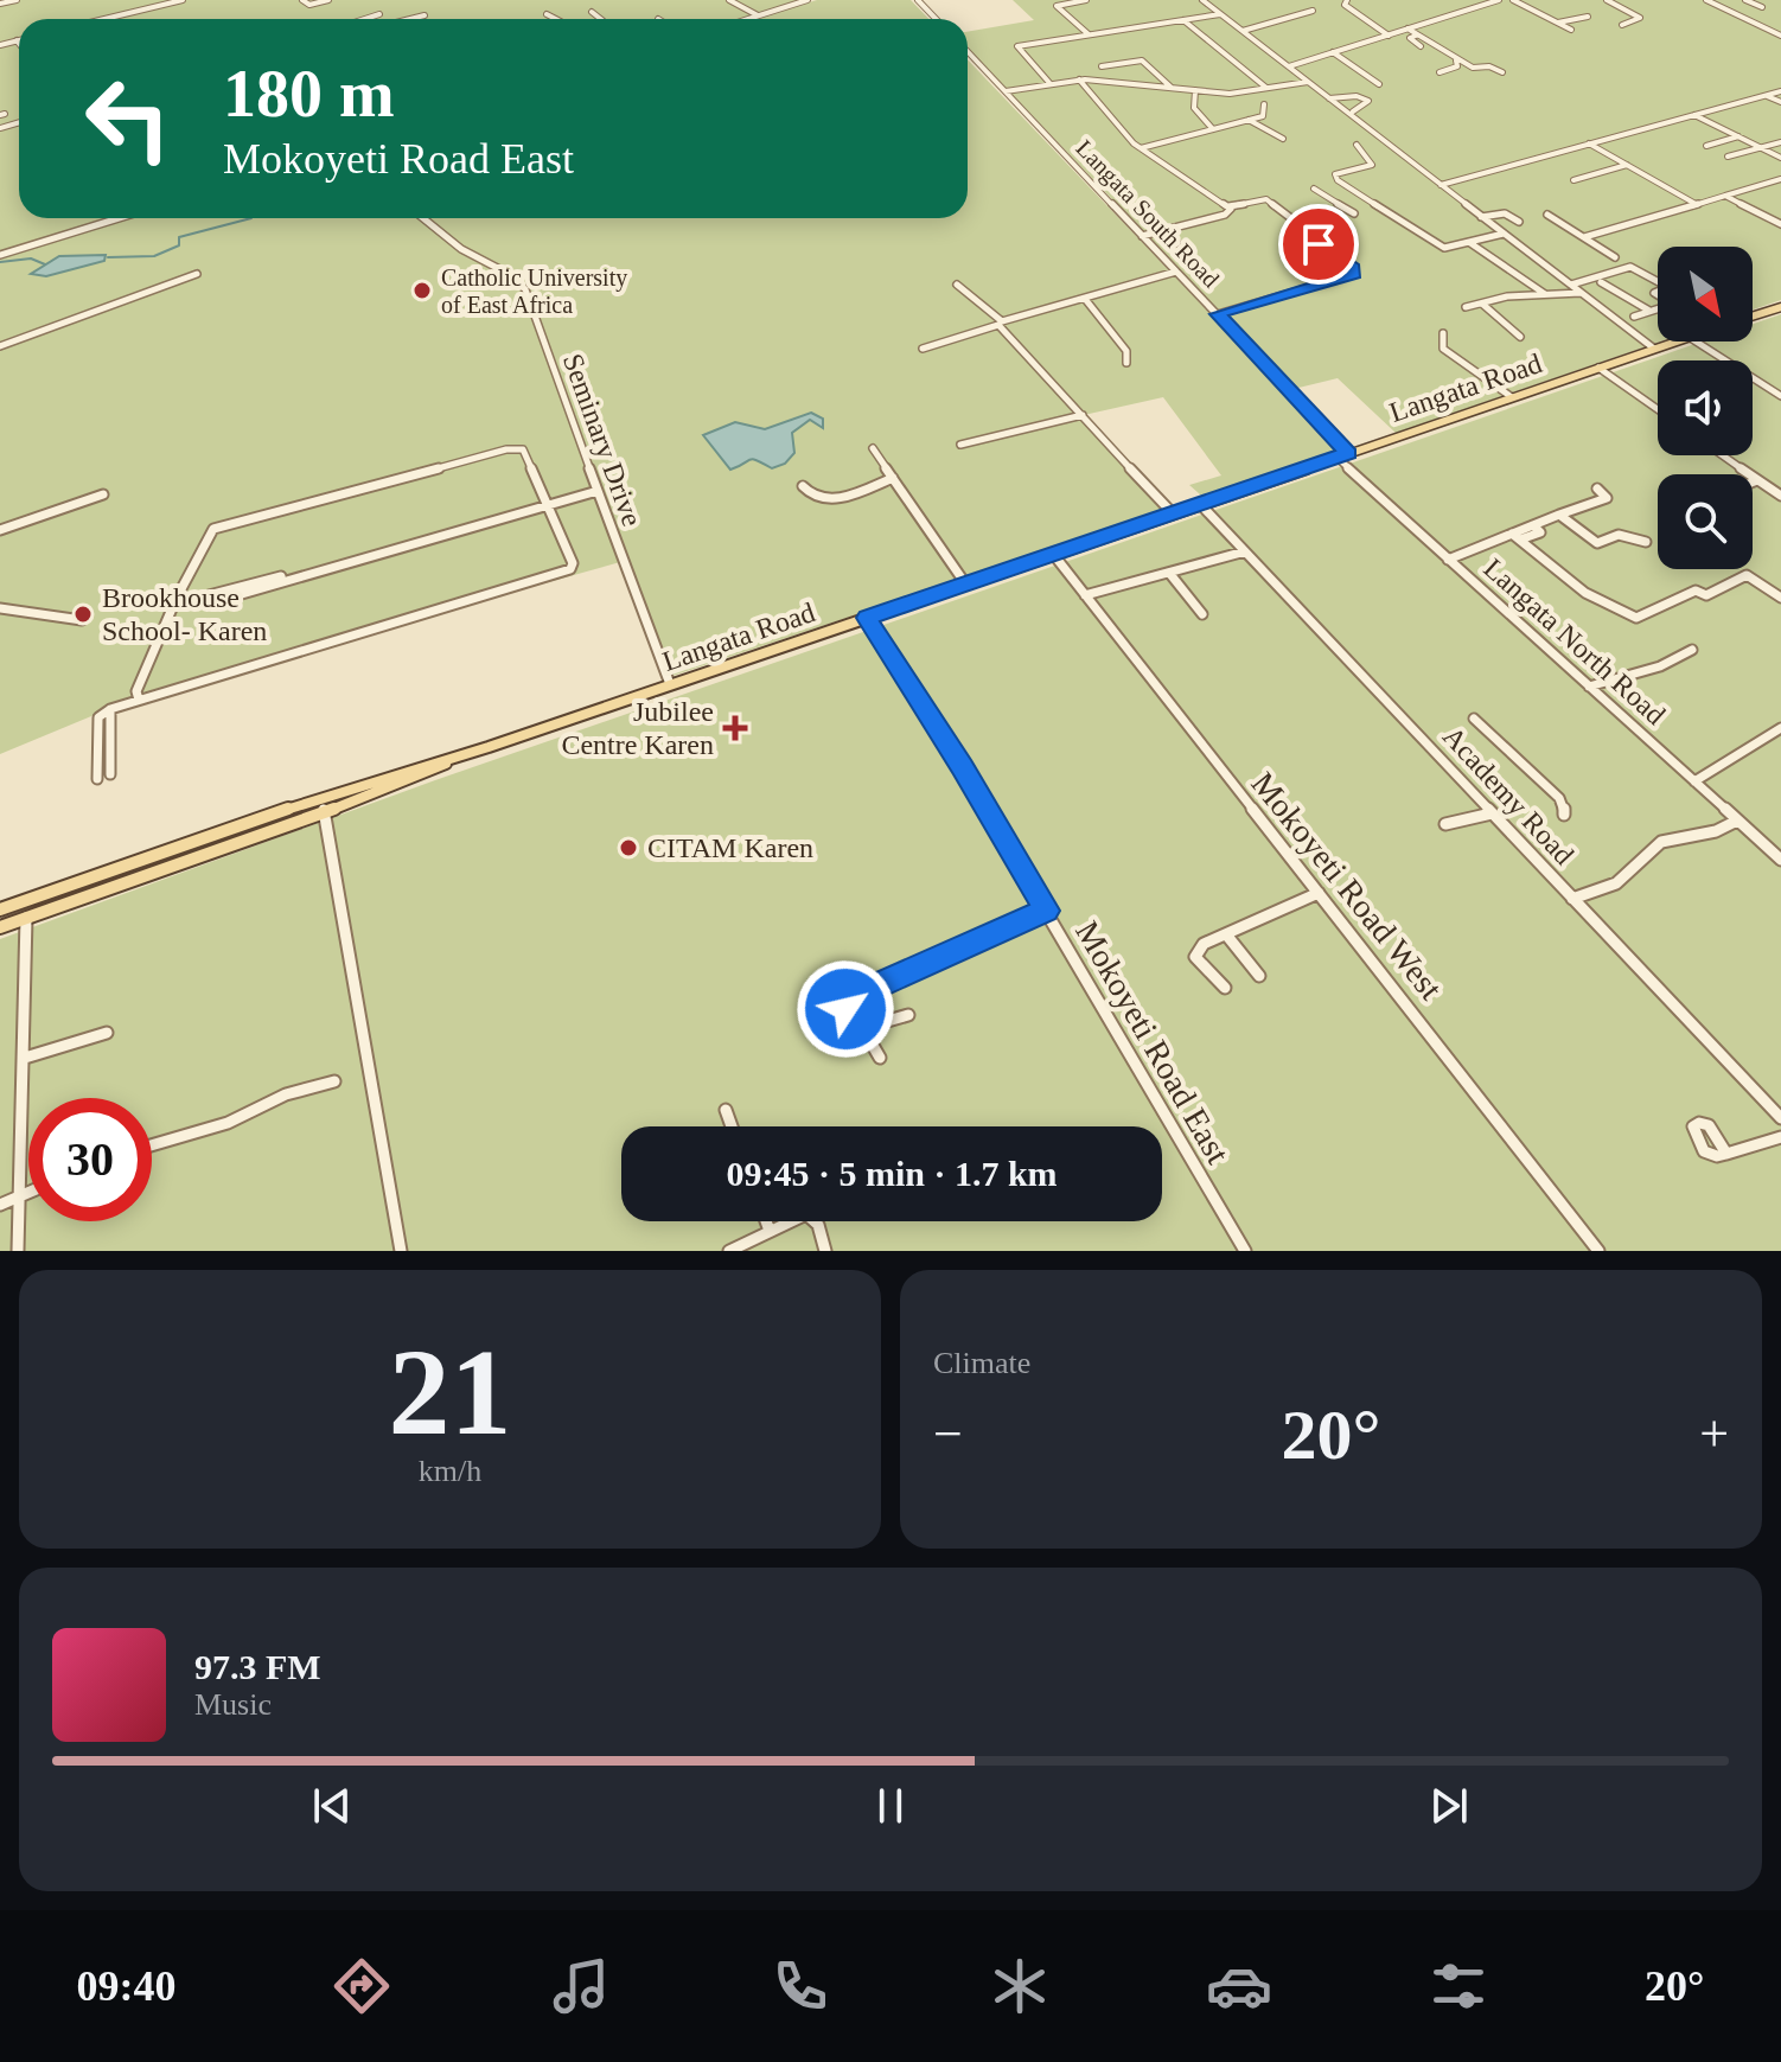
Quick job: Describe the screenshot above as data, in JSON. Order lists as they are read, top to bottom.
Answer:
{
  "streets": {
    "main road": ["Langata Road"],
    "street": [
      "Langata South Road",
      "Seminary Drive",
      "Langata North Road",
      "Academy Road",
      "Mokoyeti Road West",
      "Mokoyeti Road East"
    ]
  },
  "crossings": [
    ["Langata South Road", "Langata Road"],
    ["Langata Road", "Seminary Drive"],
    ["Langata Road", "Langata North Road"],
    ["Langata Road", "Academy Road"],
    ["Langata Road", "Mokoyeti Road West"],
    ["Langata Road", "Mokoyeti Road East"]
  ],
  "places": {
    "other": ["Catholic University of East Africa", "Brookhouse School- Karen", "CITAM Karen"],
    "health": ["Jubilee Centre Karen"]
  },
  "north": "bottom right",
  "page": {
    "turn": ["180 m", "Mokoyeti Road East"],
    "limit": "30",
    "trip": "09:45 · 5 min · 1.7 km",
    "tile": [
      ["21", "km/h"],
      "Climate"
    ],
    "heat": ["−", "20°", "+"],
    "song": ["97.3 FM", "Music"],
    "tabs": ["09:40", "20°"]
  }
}
